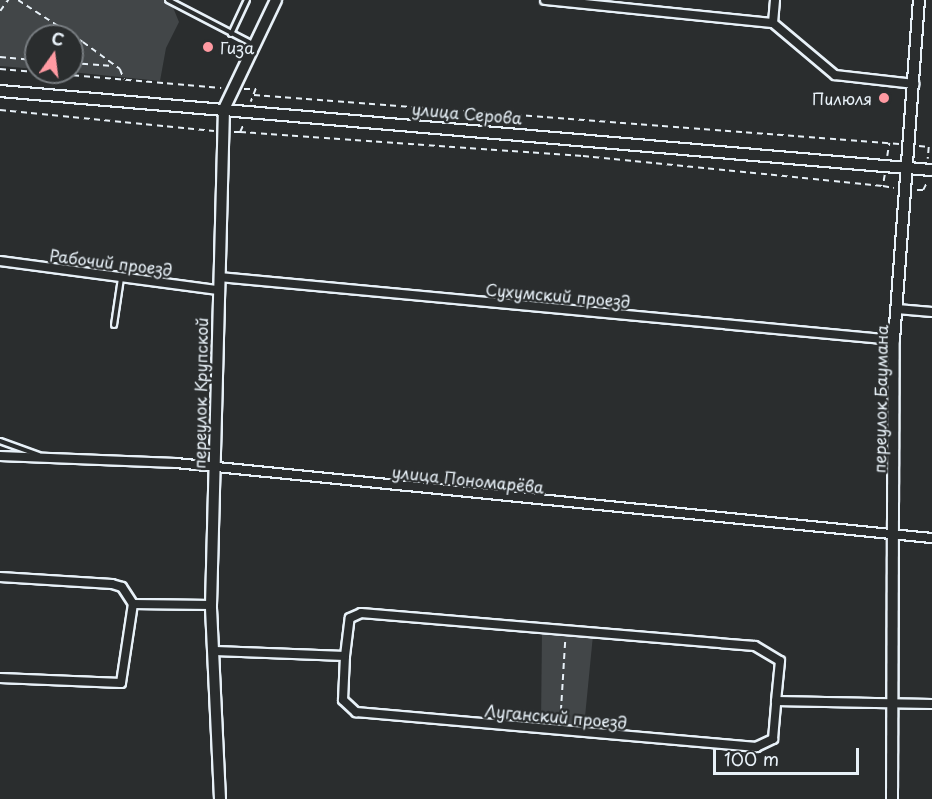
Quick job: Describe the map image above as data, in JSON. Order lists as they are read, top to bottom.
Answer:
{
  "streets": {
    "street": [
      "улица Серова",
      "Рабочий проезд",
      "Сухумский проезд",
      "переулок Крупской",
      "переулок Баумана",
      "улица Пономарёва",
      "Луганский проезд"
    ]
  },
  "crossings": [
    ["улица Серова", "переулок Крупской"],
    ["улица Серова", "переулок Баумана"],
    ["Рабочий проезд", "переулок Крупской"],
    ["Сухумский проезд", "переулок Крупской"],
    ["Сухумский проезд", "переулок Баумана"],
    ["переулок Крупской", "улица Пономарёва"],
    ["переулок Баумана", "улица Пономарёва"]
  ],
  "places": ["Гиза", "Пилюля"],
  "scale_bar": "100 m",
  "north": "top"
}
